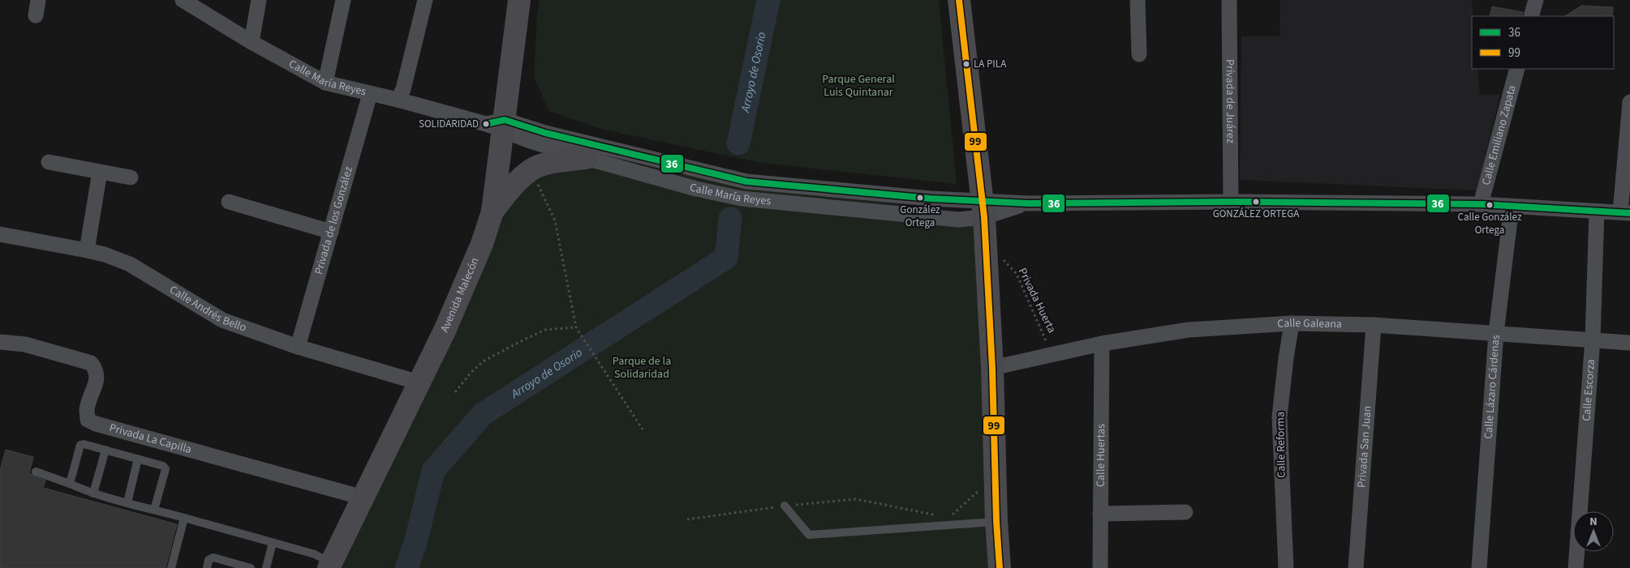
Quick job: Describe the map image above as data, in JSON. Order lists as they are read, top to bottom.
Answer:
{
  "streets": {
    "street": [
      "Calle María Reyes",
      "Privada de Juárez",
      "Calle Emiliano Zapata",
      "Privada de los González",
      "Avenida Malecón",
      "Calle Andrés Bello",
      "Calle Galeana",
      "Calle Lázaro Cárdenas",
      "Calle Escorza",
      "Privada La Capilla",
      "Calle Reforma",
      "Privada San Juan",
      "Calle Huertas"
    ],
    "path": ["Privada Huerta"]
  },
  "crossings": [
    ["Calle María Reyes", "Privada de los González"],
    ["Calle María Reyes", "Avenida Malecón"],
    ["Privada de los González", "Calle Andrés Bello"],
    ["Avenida Malecón", "Calle Andrés Bello"],
    ["Avenida Malecón", "Privada La Capilla"],
    ["Privada Huerta", "Calle Galeana"],
    ["Calle Galeana", "Calle Lázaro Cárdenas"],
    ["Calle Galeana", "Calle Escorza"],
    ["Calle Galeana", "Calle Reforma"],
    ["Calle Galeana", "Privada San Juan"],
    ["Calle Galeana", "Calle Huertas"]
  ],
  "water": ["Arroyo de Osorio"],
  "parks": ["Parque General Luis Quintanar", "Parque de la Solidaridad"],
  "places": [
    "LA PILA",
    "SOLIDARIDAD",
    "González Ortega",
    "GONZÁLEZ ORTEGA",
    "Calle González Ortega"
  ],
  "lines": ["transit line 99", "transit line 36"],
  "legend": ["36", "99"],
  "north": "top"
}
